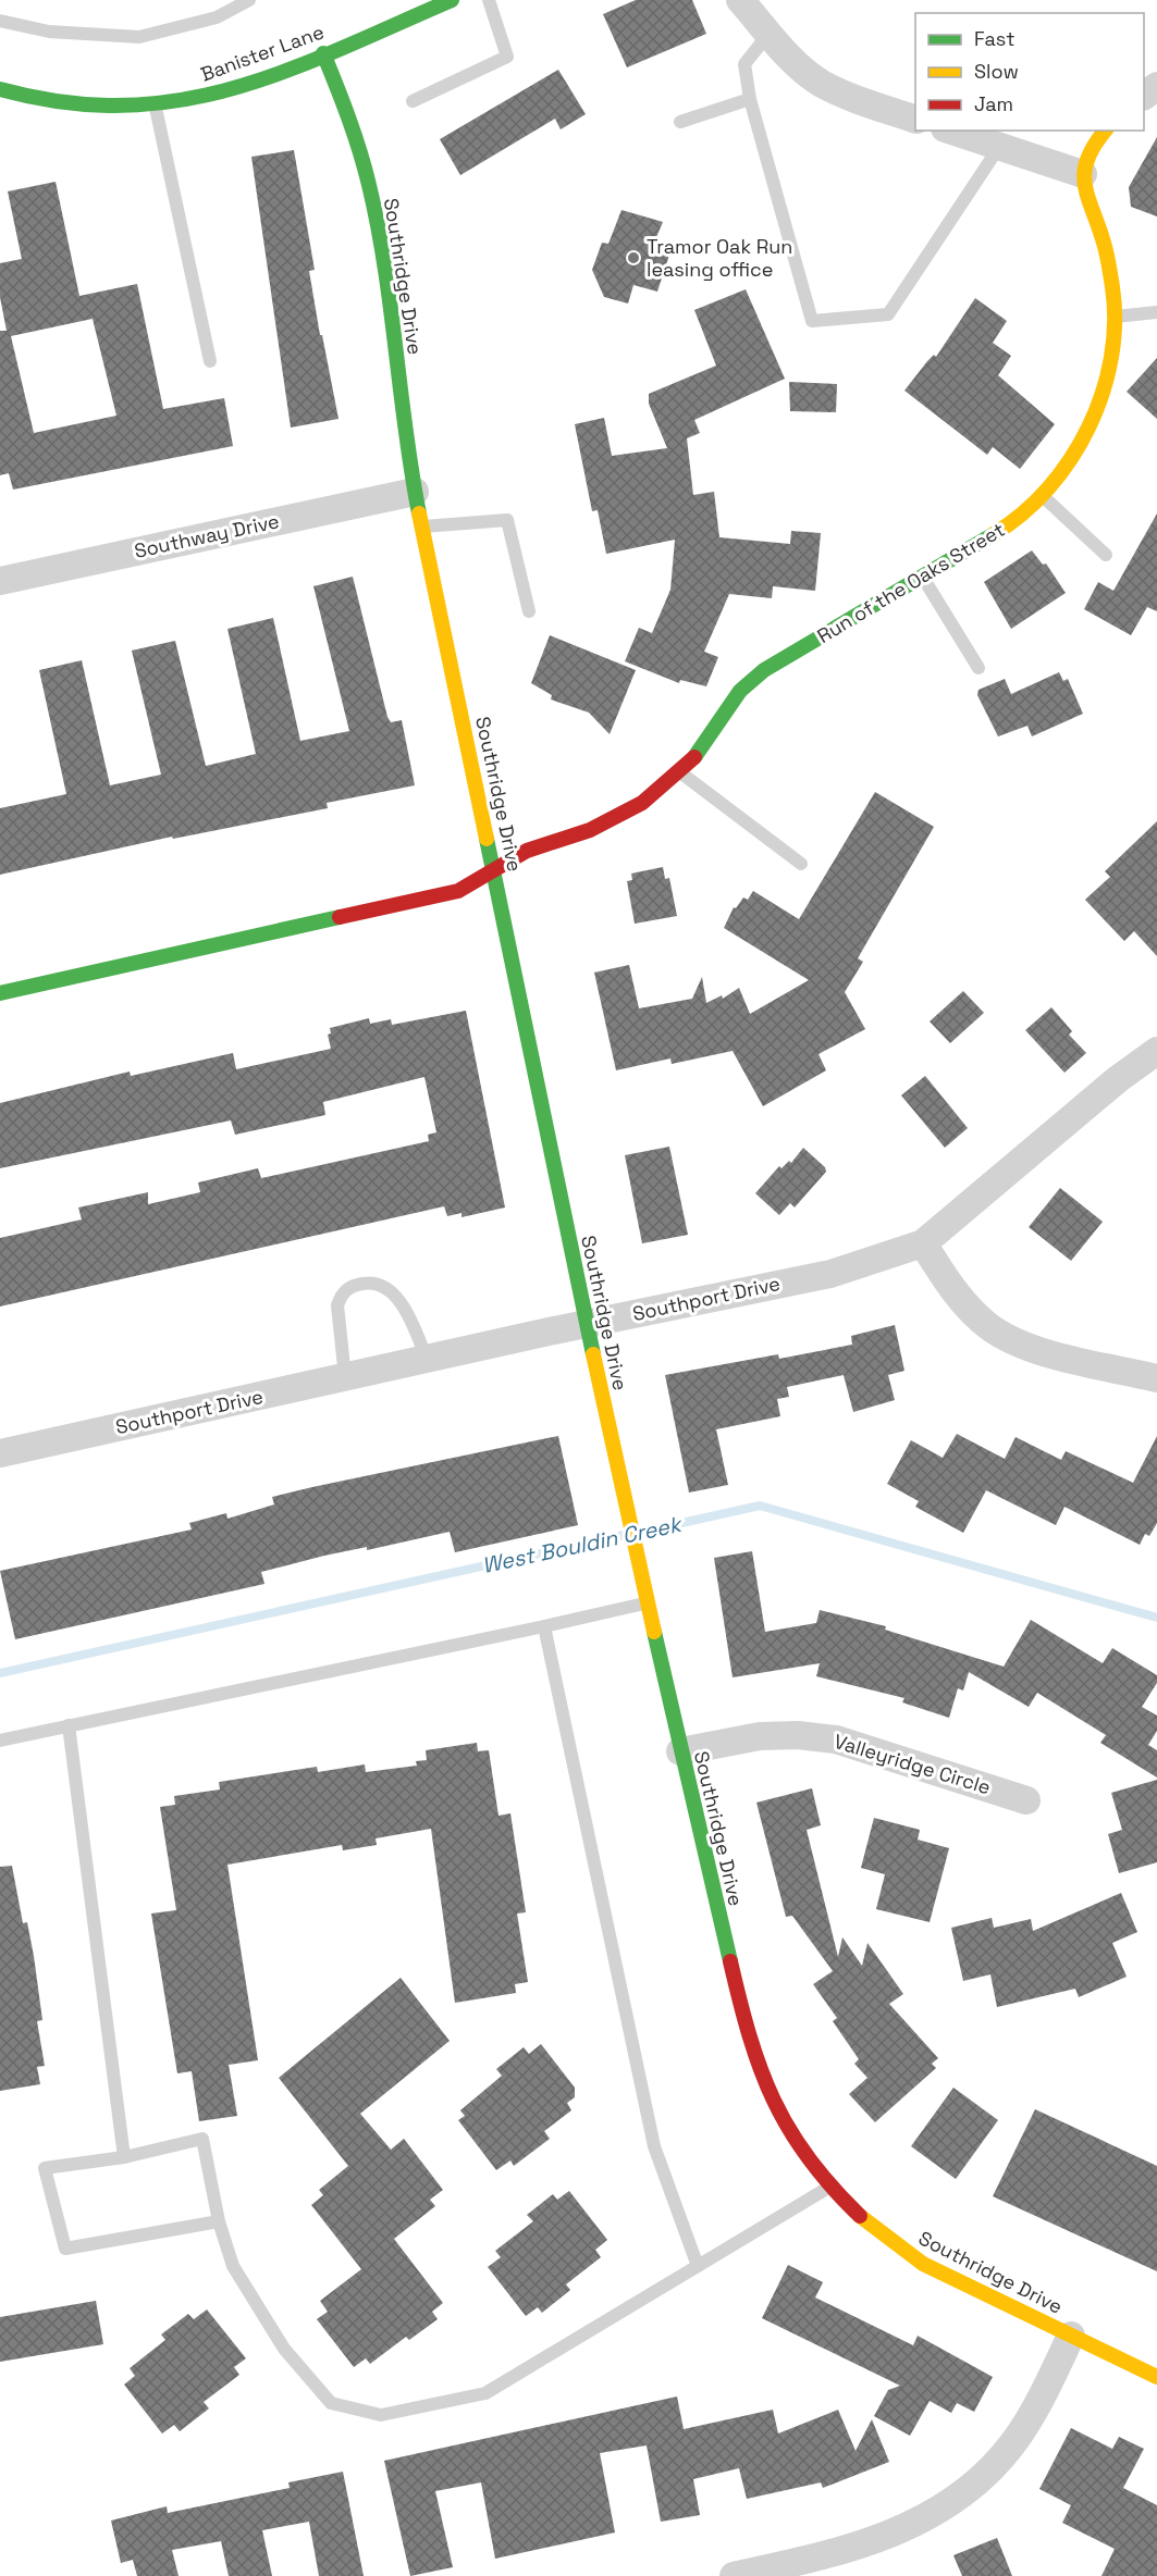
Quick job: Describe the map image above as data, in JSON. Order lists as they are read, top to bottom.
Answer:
{
  "streets": {
    "street": [
      "Banister Lane",
      "Southridge Drive",
      "Southway Drive",
      "Run of the Oaks Street",
      "Southport Drive",
      "Valleyridge Circle"
    ]
  },
  "crossings": [
    ["Banister Lane", "Southridge Drive"],
    ["Southridge Drive", "Southway Drive"],
    ["Southridge Drive", "Run of the Oaks Street"],
    ["Southridge Drive", "Southport Drive"],
    ["Southridge Drive", "Valleyridge Circle"]
  ],
  "water": ["West Bouldin Creek"],
  "places": ["Tramor Oak Run leasing office"],
  "legend": ["Fast", "Slow", "Jam"]
}
